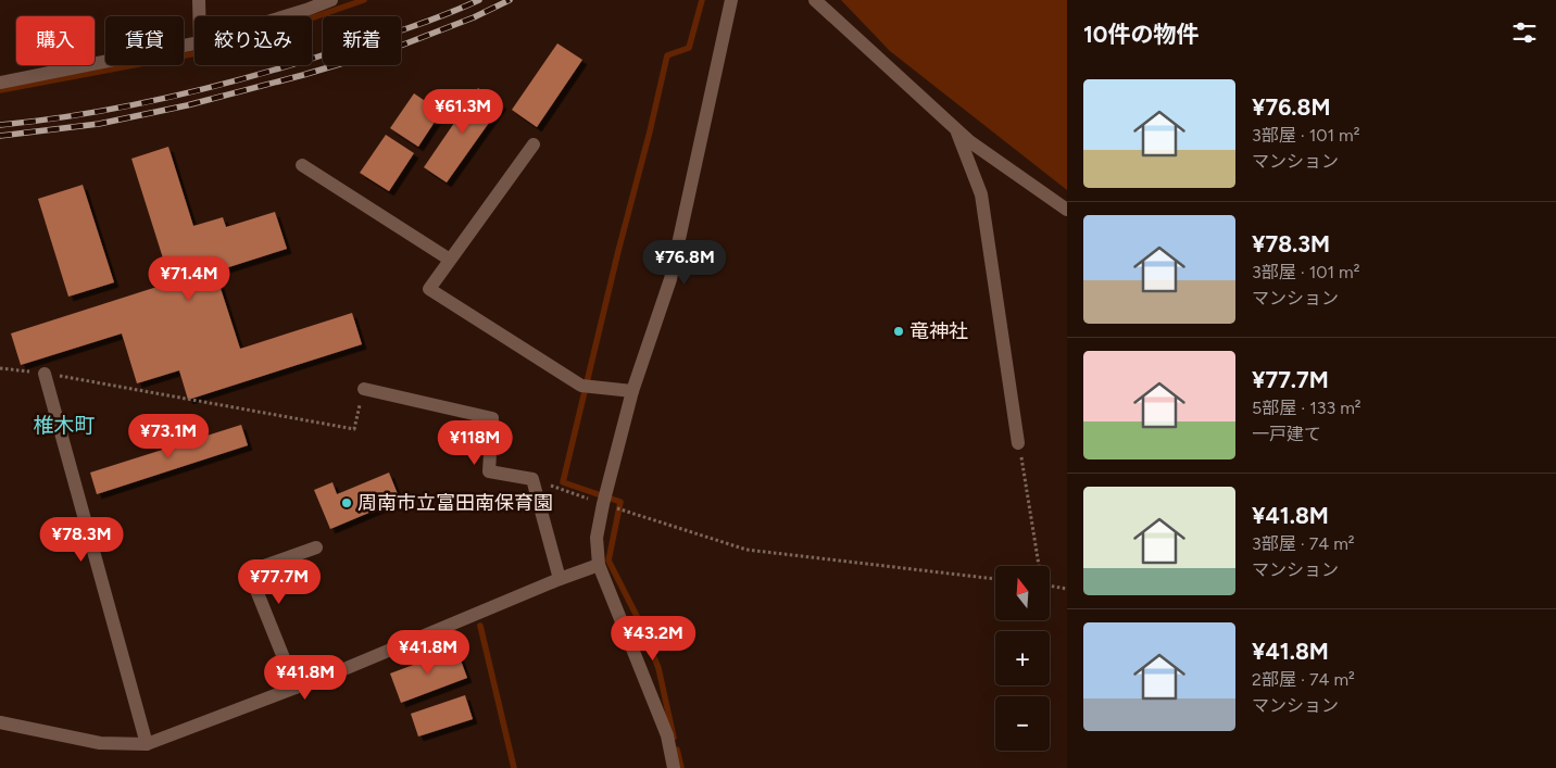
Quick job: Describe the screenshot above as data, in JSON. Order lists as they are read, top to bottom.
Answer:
{
  "districts": ["椎木町"],
  "places": ["竜神社", "周南市立富田南保育園"],
  "north": "top",
  "page": {
    "heading": "10件の物件",
    "chip": [
      "購入",
      "賃貸",
      "絞り込み",
      "新着"
    ],
    "list": [
      {
        "name": "¥76.8M",
        "note": "3部屋 · 101 m² · マンション"
      },
      {
        "name": "¥78.3M",
        "note": "3部屋 · 101 m² · マンション"
      },
      {
        "name": "¥77.7M",
        "note": "5部屋 · 133 m² · 一戸建て"
      },
      {
        "name": "¥41.8M",
        "note": "3部屋 · 74 m² · マンション"
      },
      {
        "name": "¥41.8M",
        "note": "2部屋 · 74 m² · マンション"
      }
    ],
    "price": [
      "¥61.3M",
      "¥76.8M",
      "¥71.4M",
      "¥73.1M",
      "¥118M",
      "¥78.3M",
      "¥77.7M",
      "¥43.2M",
      "¥41.8M",
      "¥41.8M"
    ],
    "map_buttons": ["+", "−"]
  }
}
